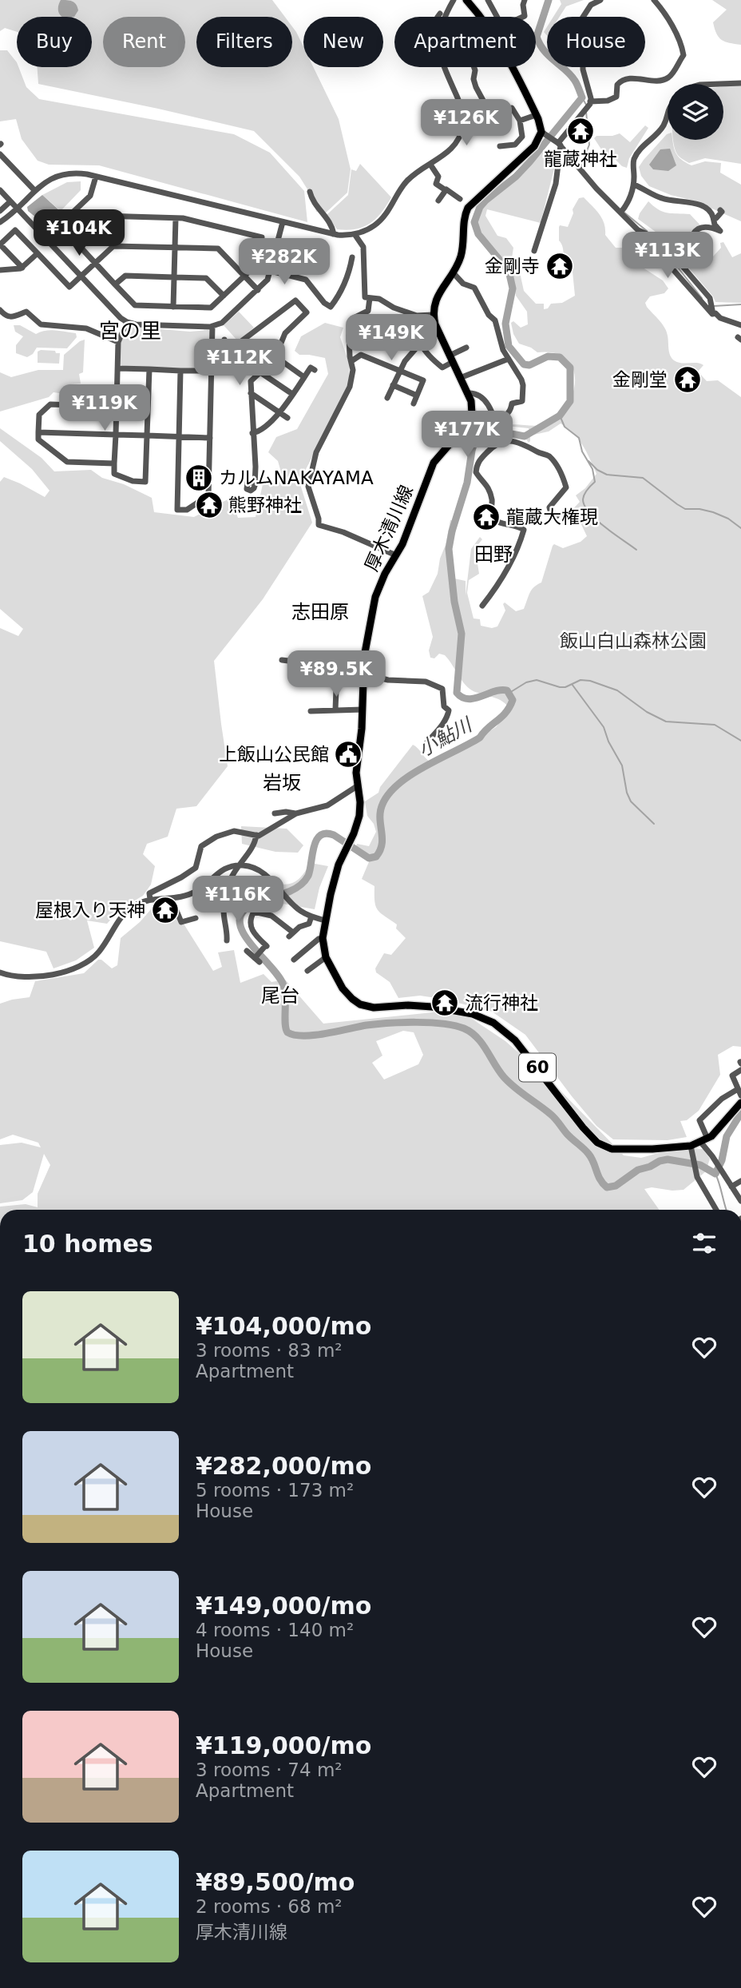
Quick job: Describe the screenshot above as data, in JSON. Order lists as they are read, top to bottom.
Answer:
{
  "streets": {
    "main road": ["厚木清川線", "60"]
  },
  "crossings": [
    ["厚木清川線", "60"]
  ],
  "districts": [
    "宮の里",
    "田野",
    "志田原",
    "岩坂",
    "尾台"
  ],
  "water": ["小鮎川"],
  "parks": ["飯山白山森林公園"],
  "places": {
    "temple": [
      "龍蔵神社",
      "金剛寺",
      "金剛堂",
      "熊野神社",
      "龍蔵大権現",
      "屋根入り天神",
      "流行神社"
    ],
    "building": ["カルムNAKAYAMA"],
    "public building": ["上飯山公民館"]
  },
  "page": {
    "chip": [
      "Buy",
      "Rent",
      "Filters",
      "New",
      "Apartment",
      "House"
    ],
    "price": [
      "¥126K",
      "¥104K",
      "¥113K",
      "¥282K",
      "¥149K",
      "¥112K",
      "¥119K",
      "¥177K",
      "¥89.5K",
      "¥116K"
    ],
    "heading": "10 homes",
    "list": [
      {
        "name": "¥104,000/mo",
        "note": "3 rooms · 83 m² · Apartment"
      },
      {
        "name": "¥282,000/mo",
        "note": "5 rooms · 173 m² · House"
      },
      {
        "name": "¥149,000/mo",
        "note": "4 rooms · 140 m² · House"
      },
      {
        "name": "¥119,000/mo",
        "note": "3 rooms · 74 m² · Apartment"
      },
      {
        "name": "¥89,500/mo",
        "note": "2 rooms · 68 m² · 厚木清川線"
      }
    ]
  }
}
